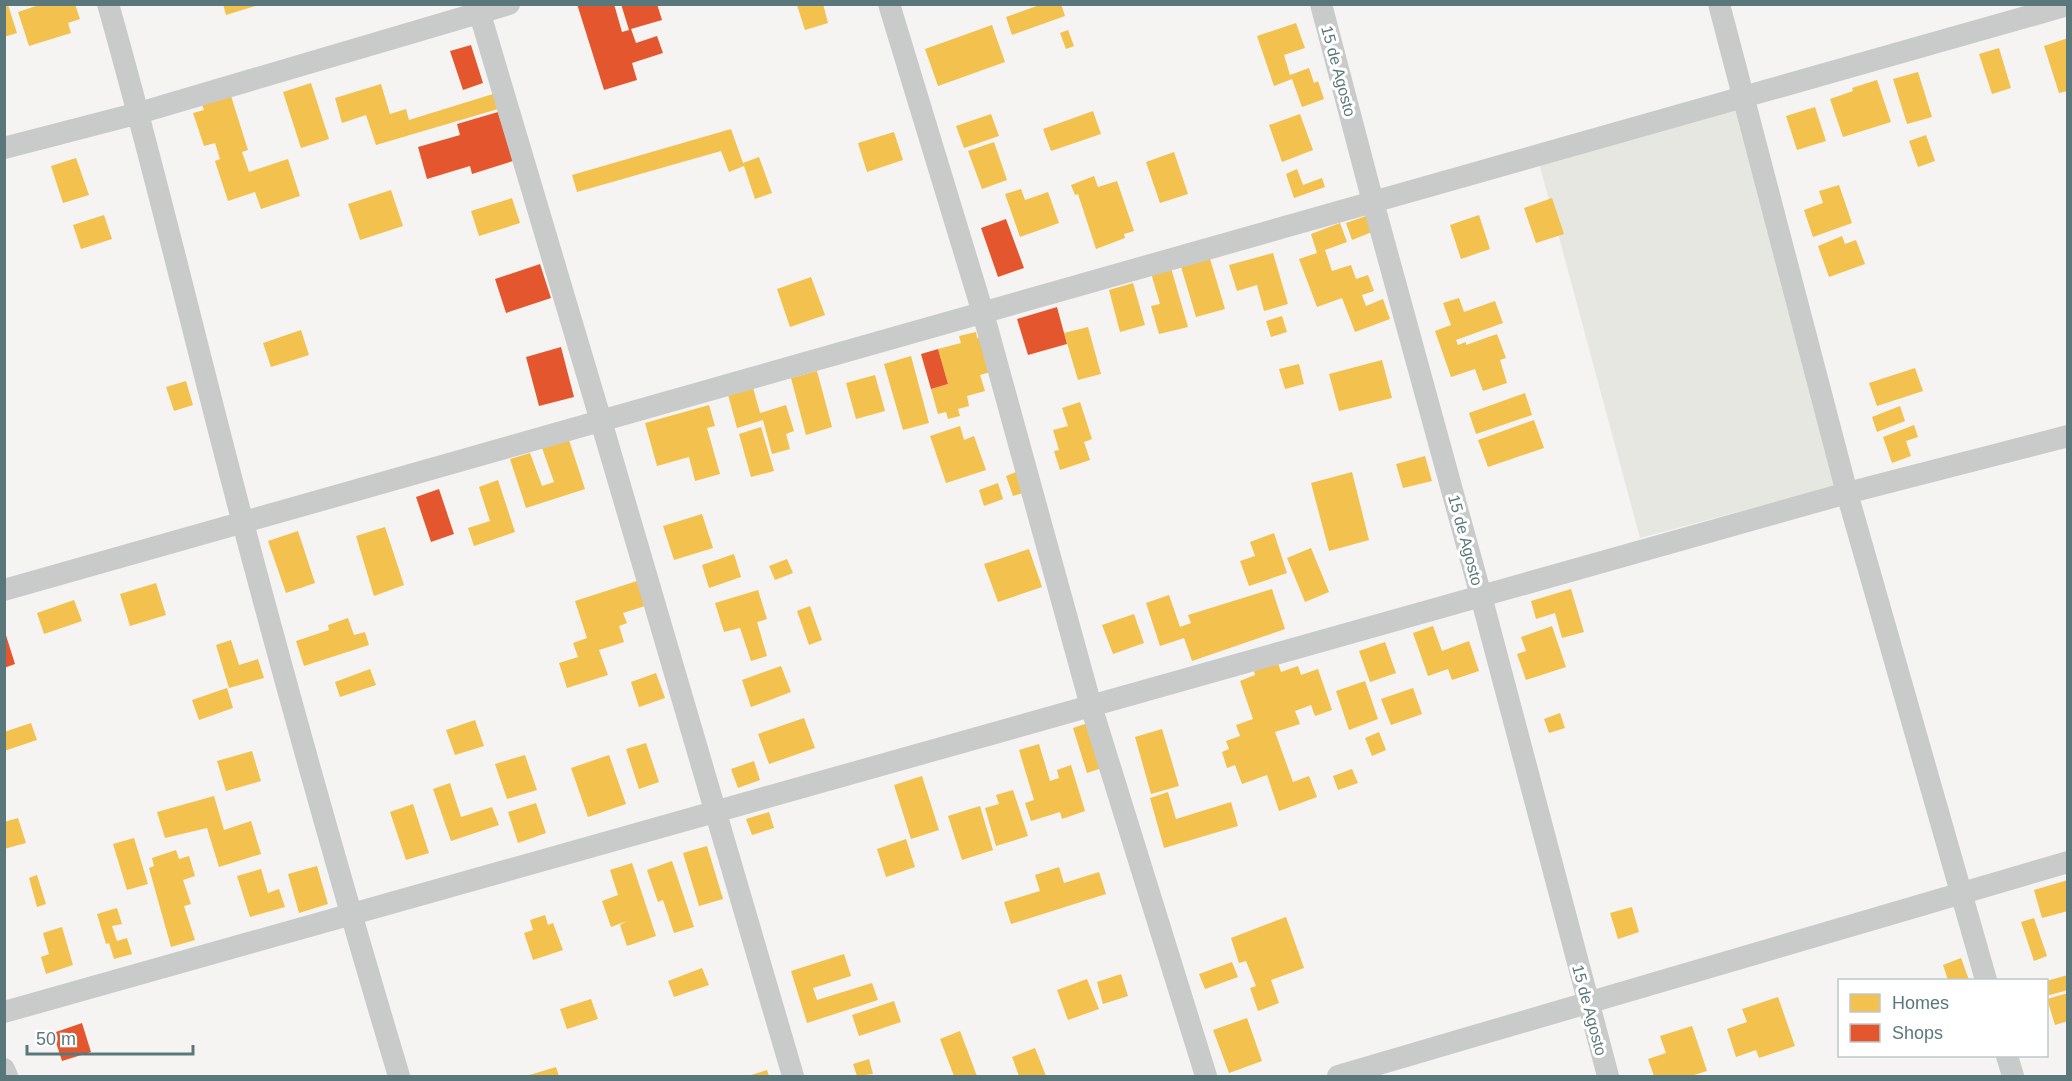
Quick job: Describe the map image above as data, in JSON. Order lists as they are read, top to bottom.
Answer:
{
  "streets": {
    "street": ["15 de Agosto"]
  },
  "legend": ["Homes", "Shops"],
  "scale_bar": "50 m"
}
